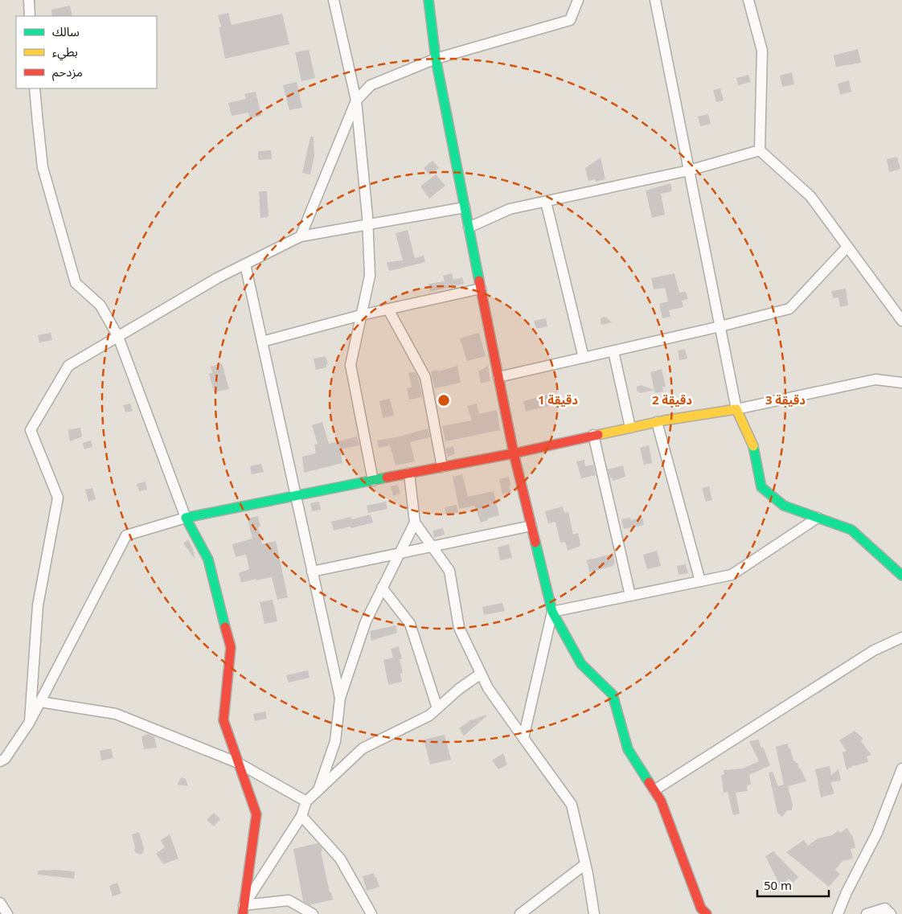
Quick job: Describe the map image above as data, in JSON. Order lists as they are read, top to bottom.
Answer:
{
  "legend": ["سالك", "بطيء", "مزدحم"],
  "scale_bar": "50 m",
  "rings": ["1 دقيقة", "2 دقيقة", "3 دقيقة"]
}
